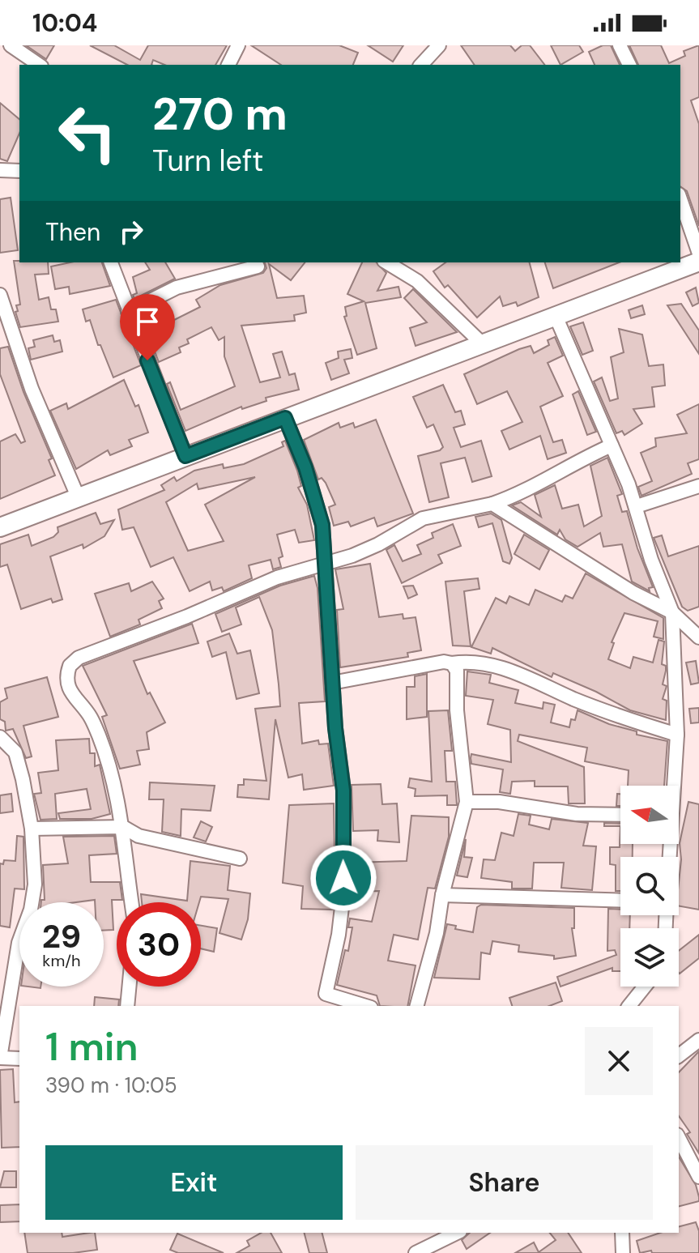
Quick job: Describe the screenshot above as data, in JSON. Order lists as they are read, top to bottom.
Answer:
{
  "north": "left",
  "page": {
    "status": "10:04",
    "turn": ["270 m", "Turn left"],
    "then": "Then",
    "speed": "29 km/h",
    "limit": "30",
    "heading": ["1 min", "390 m · 10:05"],
    "buttons": ["Exit", "Share"]
  }
}
